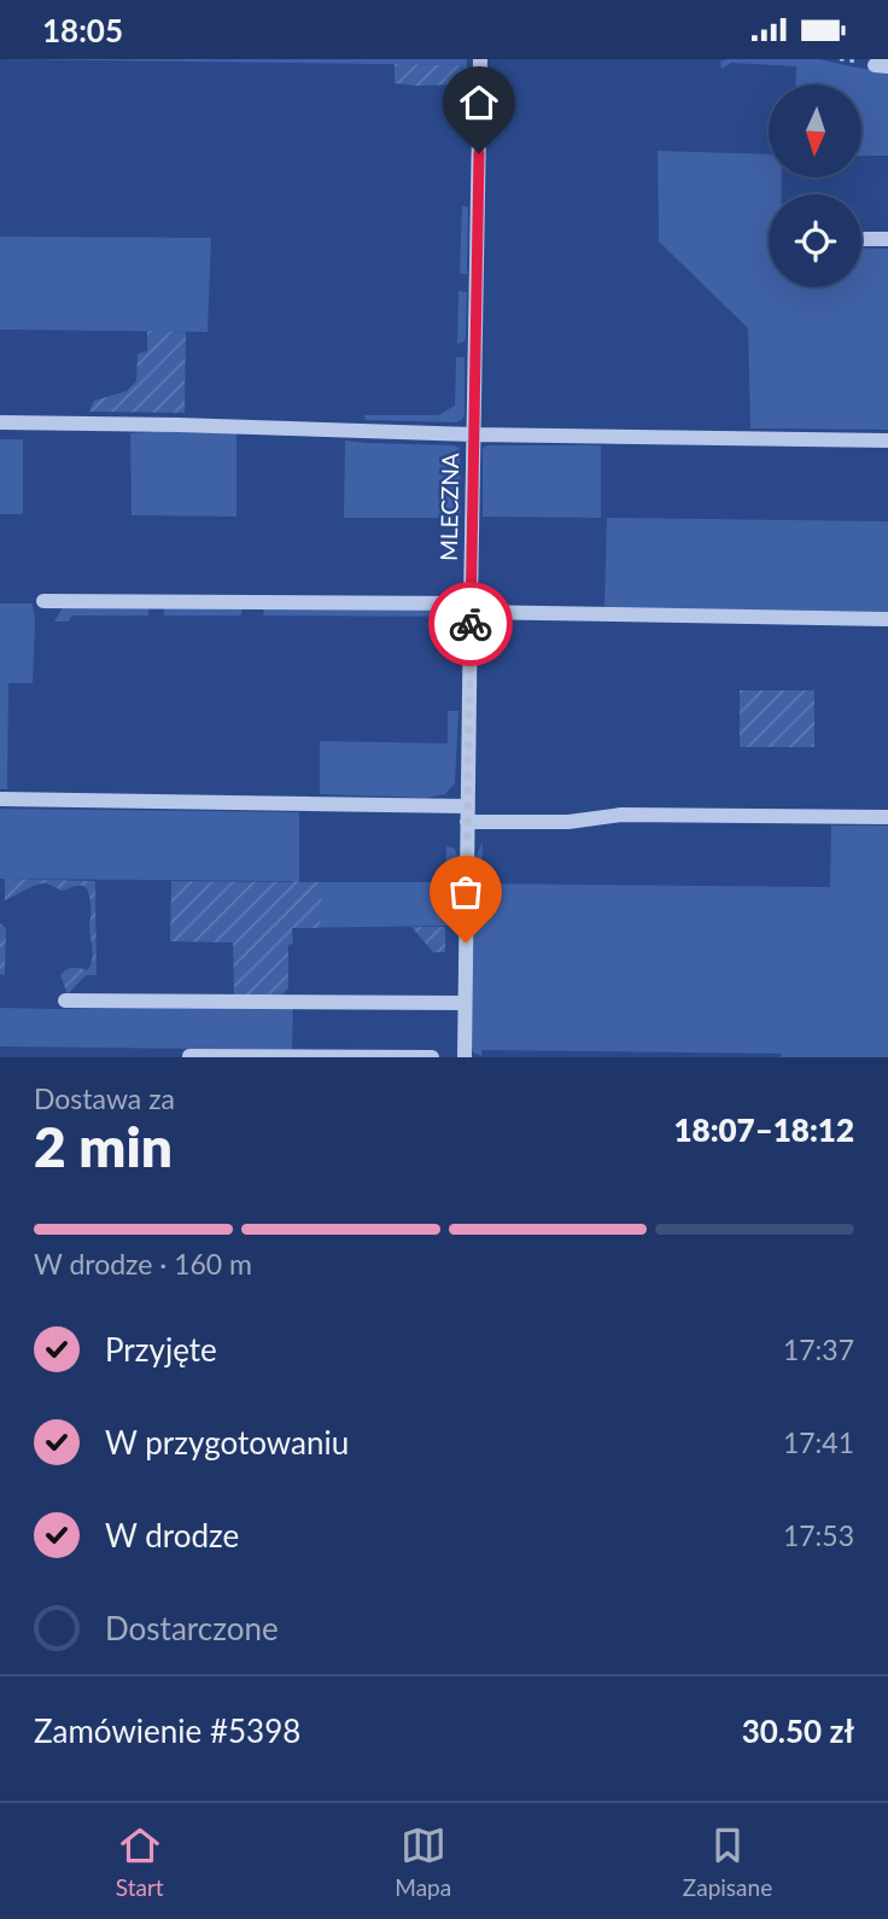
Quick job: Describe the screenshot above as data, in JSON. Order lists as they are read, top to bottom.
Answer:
{
  "streets": {
    "street": ["MLECZNA"]
  },
  "north": "bottom",
  "page": {
    "status": "18:05",
    "heading": ["2 min", "Dostawa za", "18:07–18:12"],
    "panel": ["Zamówienie #5398", "30.50 zł"],
    "bar": "W drodze · 160 m",
    "list": [
      ["Przyjęte", "17:37"],
      ["W przygotowaniu", "17:41"],
      ["W drodze", "17:53"],
      "Dostarczone"
    ],
    "tabs": ["Start", "Mapa", "Zapisane"]
  }
}
